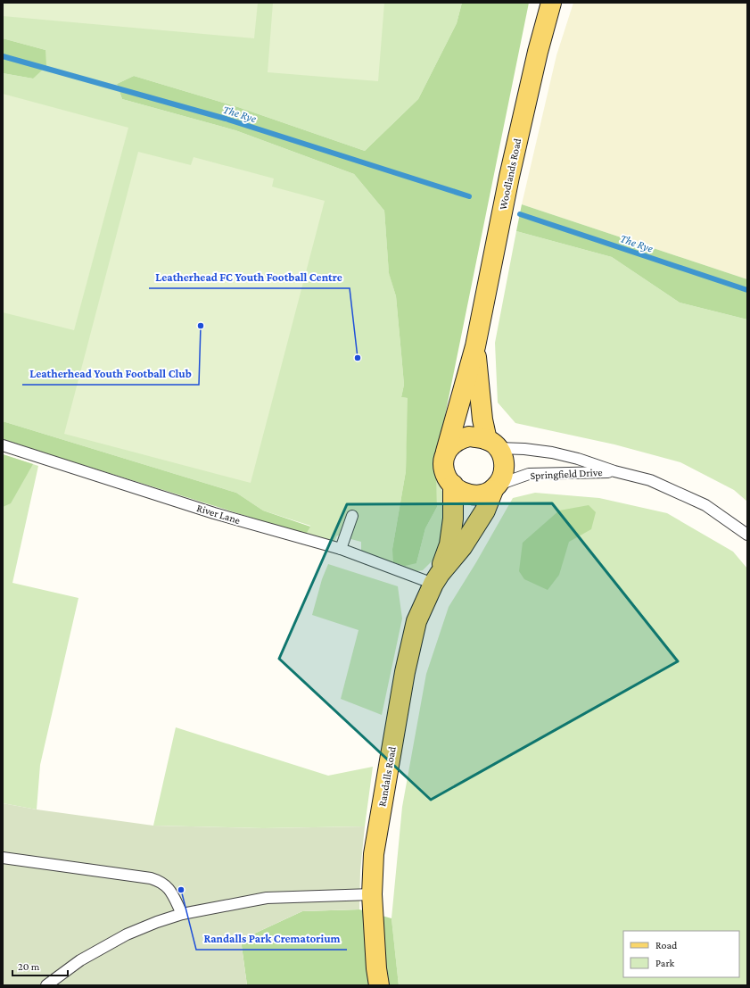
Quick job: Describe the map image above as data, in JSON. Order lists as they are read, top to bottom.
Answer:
{
  "streets": {
    "main road": ["Woodlands Road", "Randalls Road"],
    "lane": ["Springfield Drive", "River Lane"]
  },
  "crossings": [
    ["Woodlands Road", "Springfield Drive"],
    ["River Lane", "Randalls Road"]
  ],
  "water": ["The Rye"],
  "places": ["Leatherhead Youth Football Club", "Leatherhead FC Youth Football Centre", "Randalls Park Crematorium"],
  "legend": ["Road", "Park"],
  "scale_bar": "20 m"
}
